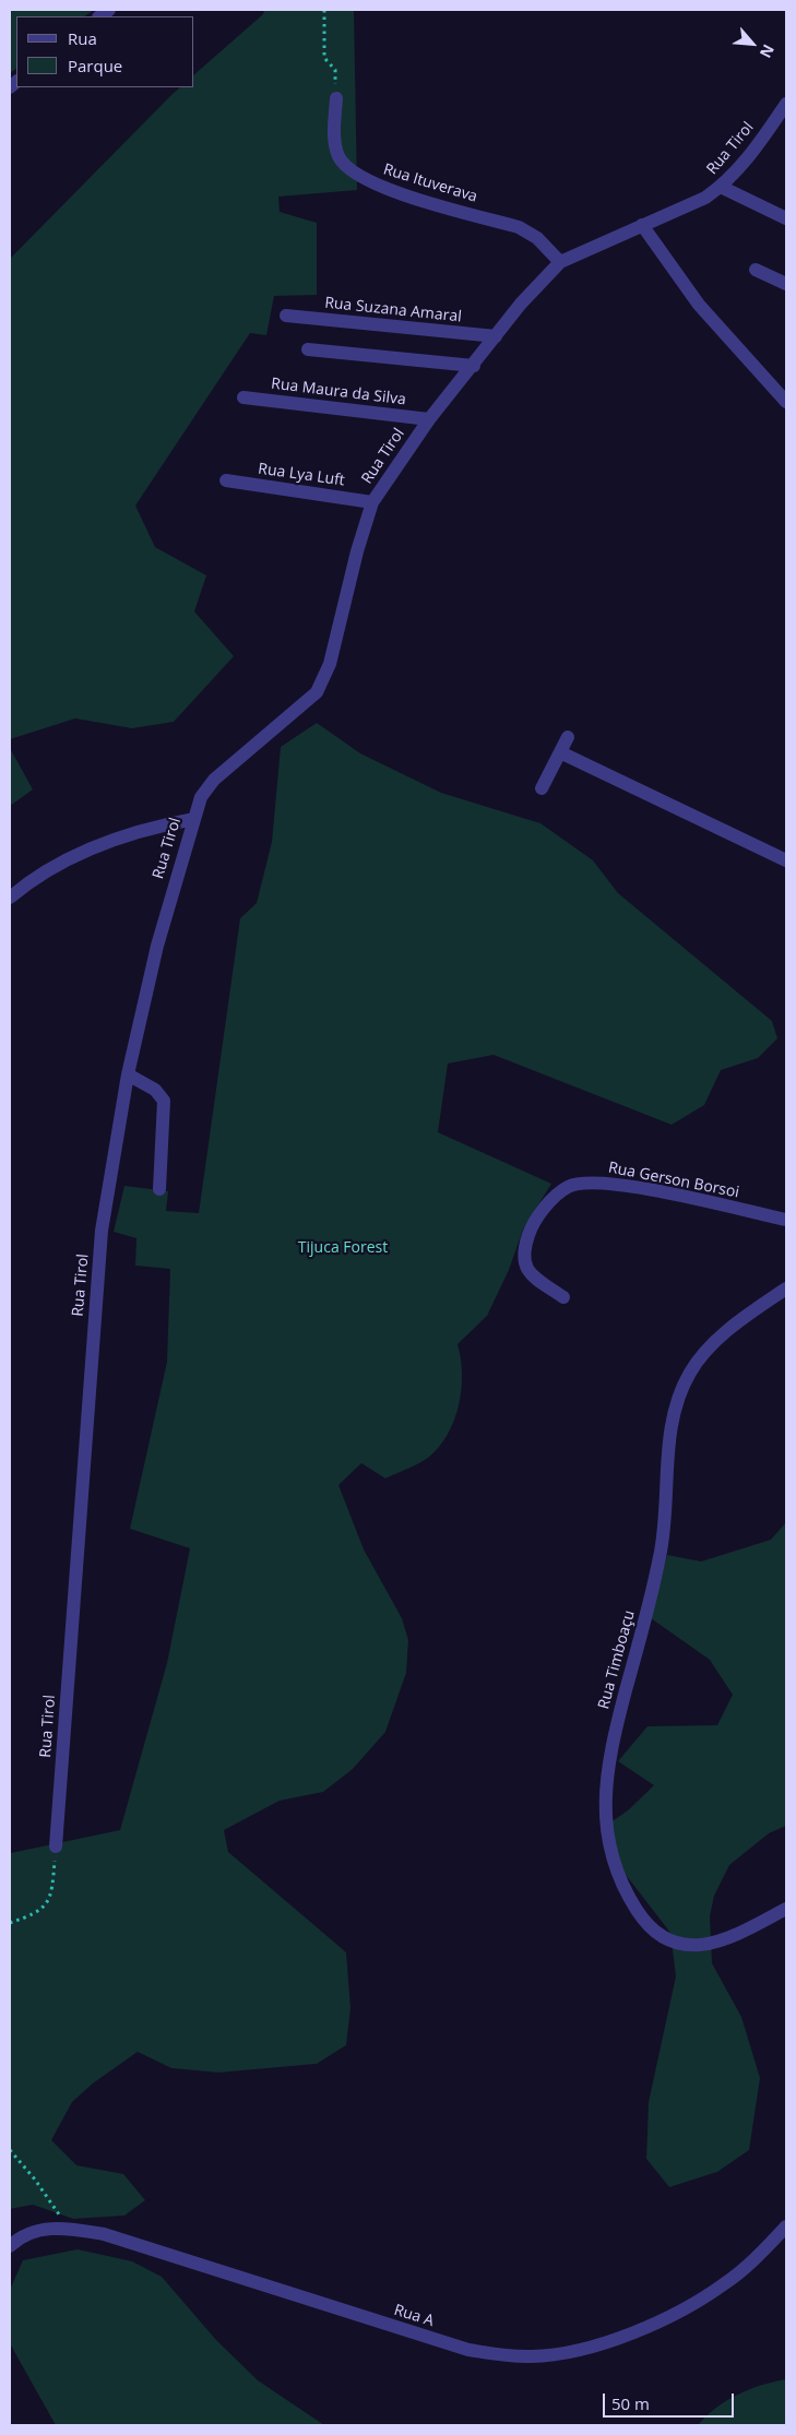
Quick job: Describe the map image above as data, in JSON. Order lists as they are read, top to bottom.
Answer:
{
  "streets": {
    "street": [
      "Rua Tirol",
      "Rua Ituverava",
      "Rua Suzana Amaral",
      "Rua Maura da Silva",
      "Rua Lya Luft",
      "Rua Gerson Borsoi",
      "Rua Timboaçu",
      "Rua A"
    ]
  },
  "crossings": [
    ["Rua Tirol", "Rua Ituverava"],
    ["Rua Tirol", "Rua Suzana Amaral"],
    ["Rua Tirol", "Rua Maura da Silva"],
    ["Rua Tirol", "Rua Lya Luft"]
  ],
  "parks": ["Tijuca Forest"],
  "legend": ["Rua", "Parque"],
  "scale_bar": "50 m",
  "north": "bottom right"
}
